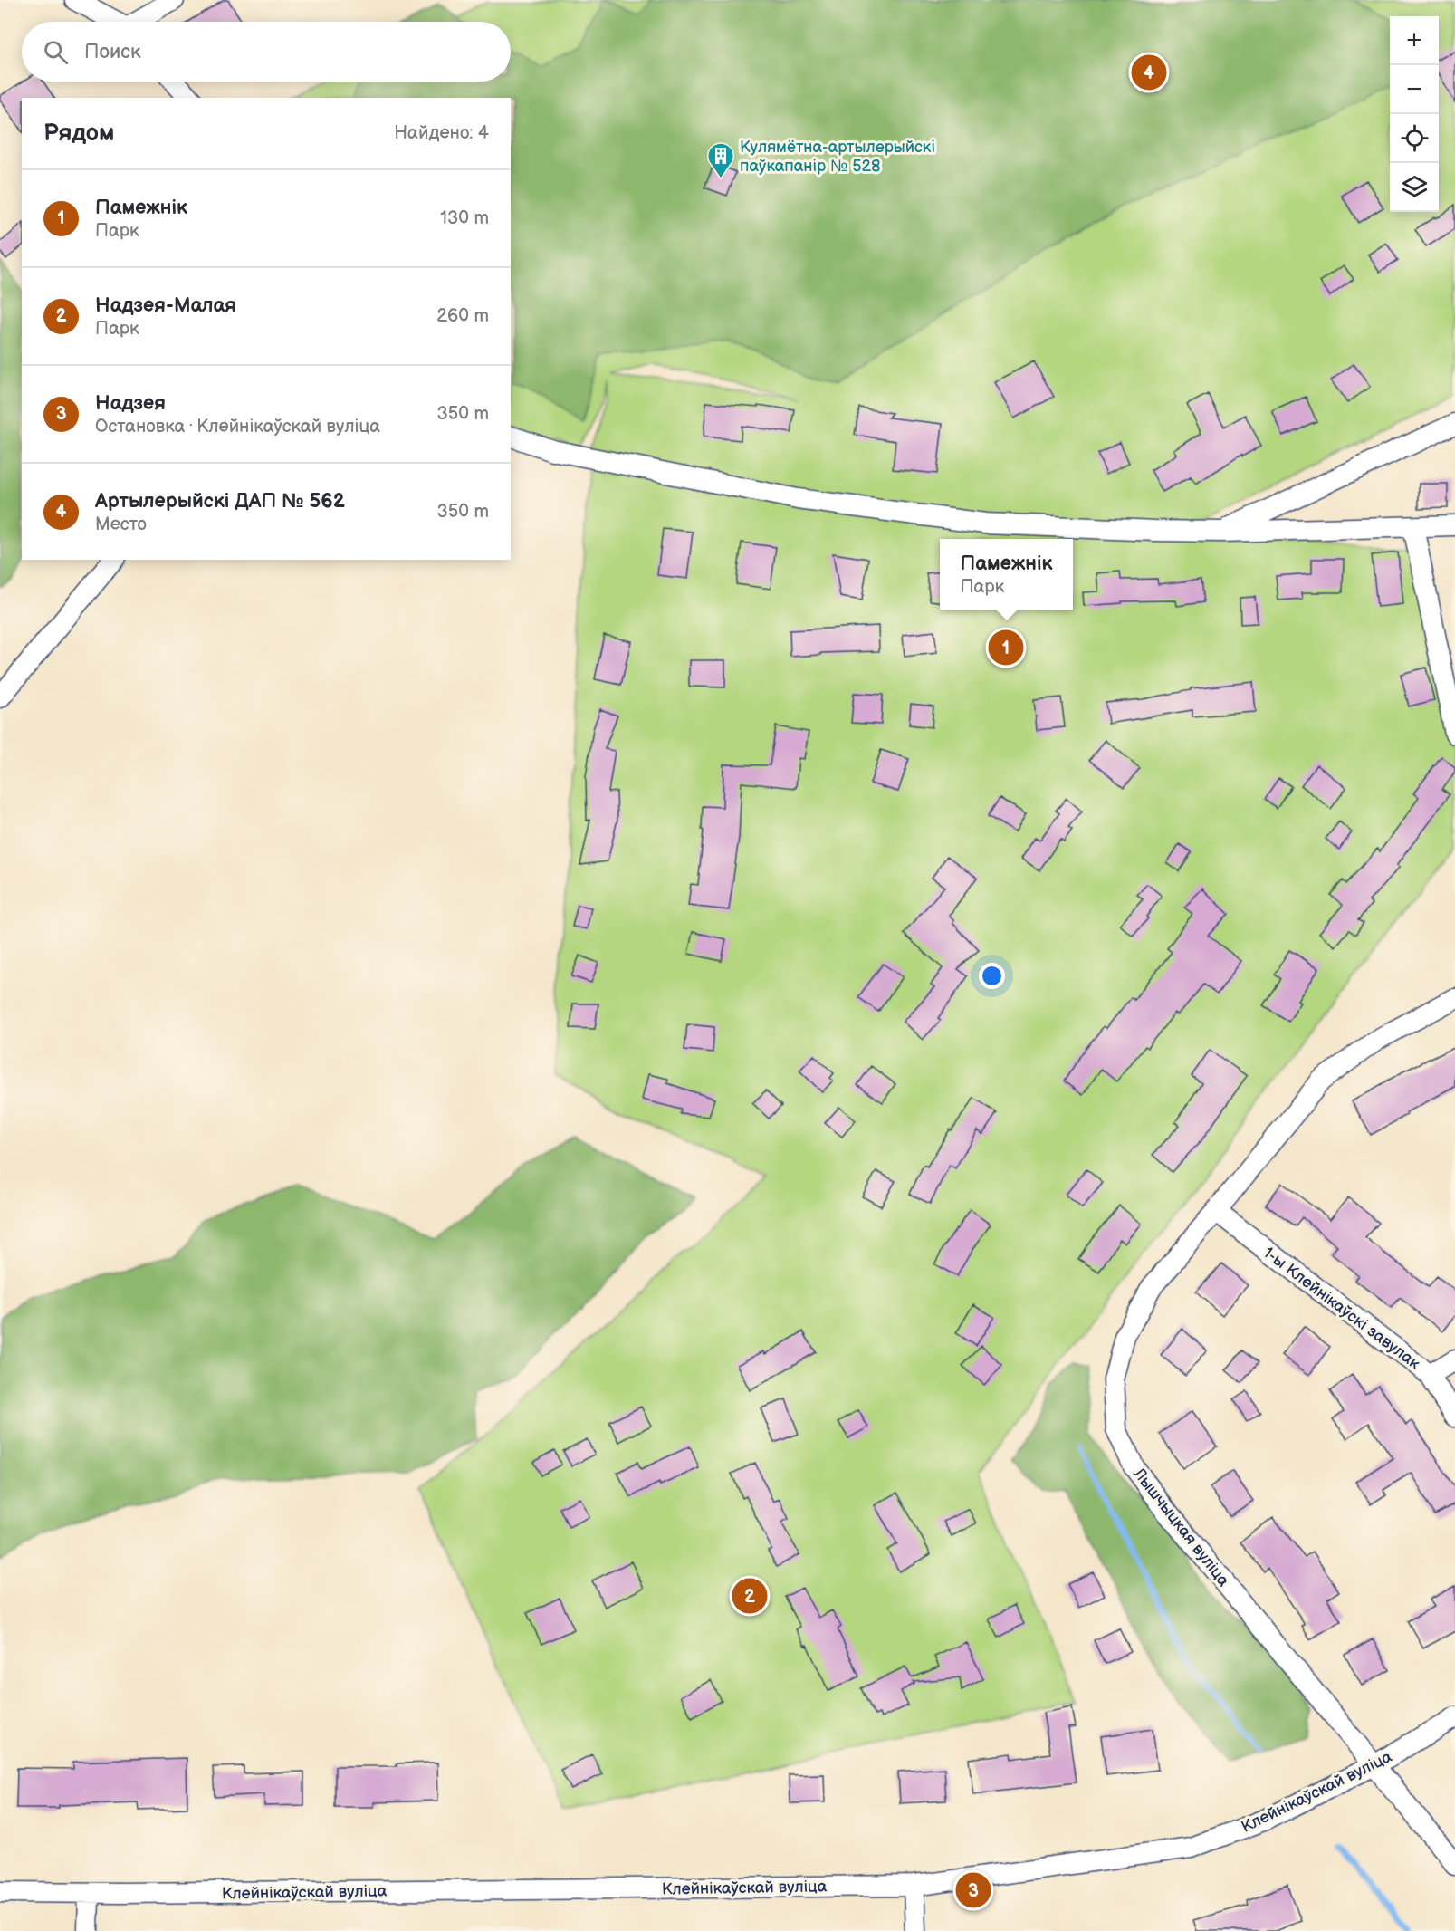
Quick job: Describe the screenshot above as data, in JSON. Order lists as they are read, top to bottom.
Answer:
{
  "streets": {
    "street": ["1-ы Клейнікаўскі завулак", "Лышчыцкая вуліца", "Клейнікаўскай вуліца"]
  },
  "crossings": [
    ["1-ы Клейнікаўскі завулак", "Лышчыцкая вуліца"],
    ["Лышчыцкая вуліца", "Клейнікаўскай вуліца"]
  ],
  "places": {
    "building": ["Кулямётна-артылерыйскі паўкапанір № 528"]
  },
  "page": {
    "map_buttons": ["+", "−"],
    "search": "Поиск",
    "pins": [
      "4",
      "1",
      "2",
      "3"
    ],
    "heading": ["Рядом", "Найдено: 4"],
    "list": [
      {
        "mark": "1",
        "name": "Памежнік",
        "note": "Парк",
        "value": "130 m"
      },
      {
        "mark": "2",
        "name": "Надзея-Малая",
        "note": "Парк",
        "value": "260 m"
      },
      {
        "mark": "3",
        "name": "Надзея",
        "note": "Остановка · Клейнікаўскай вуліца",
        "value": "350 m"
      },
      {
        "mark": "4",
        "name": "Артылерыйскі ДАП № 562",
        "note": "Место",
        "value": "350 m"
      }
    ],
    "popup": ["Памежнік", "Парк"]
  }
}
